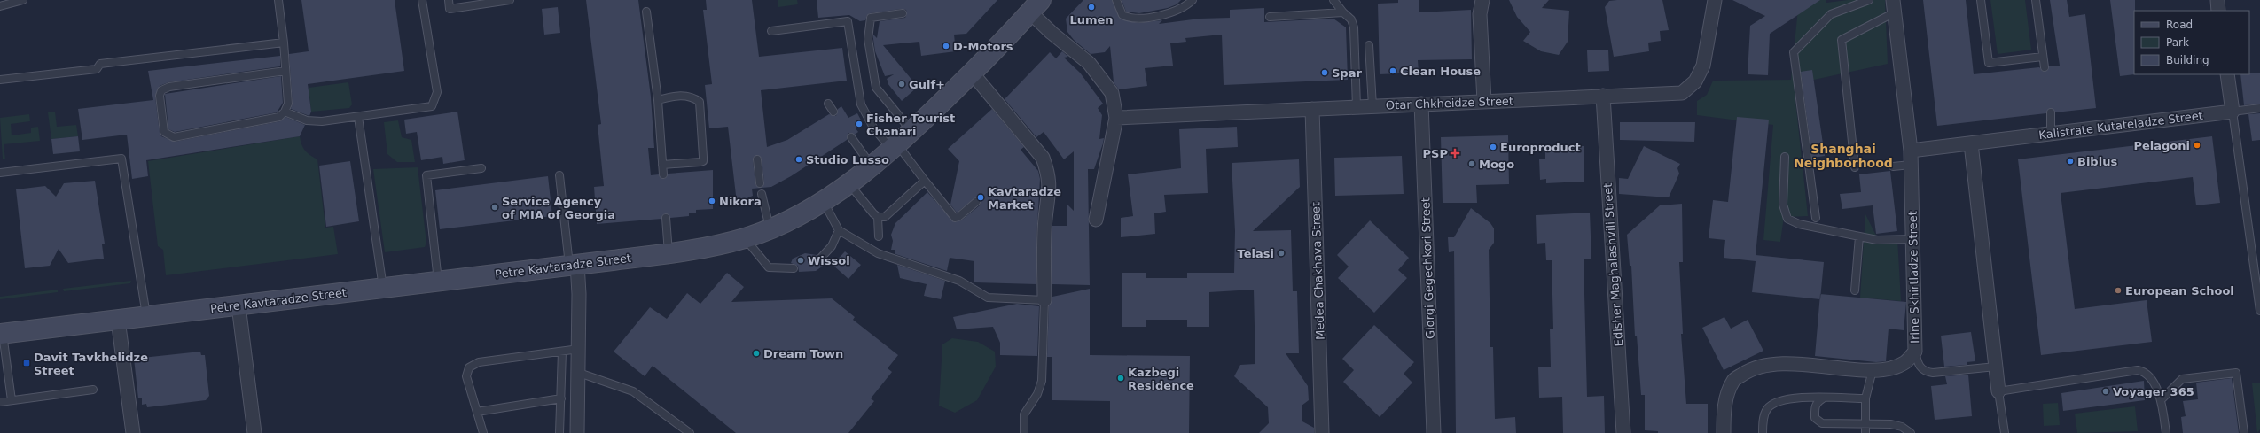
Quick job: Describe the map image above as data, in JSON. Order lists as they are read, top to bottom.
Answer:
{
  "streets": {
    "main road": ["Petre Kavtaradze Street"],
    "street": [
      "Otar Chkheidze Street",
      "Kalistrate Kutateladze Street",
      "Edisher Maghalashvili Street",
      "Giorgi Gegechkori Street",
      "Medea Chakhava Street",
      "Irine Skhirtladze Street"
    ]
  },
  "crossings": [
    ["Otar Chkheidze Street", "Edisher Maghalashvili Street"],
    ["Otar Chkheidze Street", "Giorgi Gegechkori Street"],
    ["Otar Chkheidze Street", "Medea Chakhava Street"],
    ["Kalistrate Kutateladze Street", "Irine Skhirtladze Street"]
  ],
  "districts": ["Shanghai Neighborhood"],
  "places": {
    "other": [
      "Lumen",
      "D-Motors",
      "Clean House",
      "Spar",
      "Gulf+",
      "Fisher Tourist Chanari",
      "Pelagoni",
      "Europroduct",
      "Studio Lusso",
      "Biblus",
      "Mogo",
      "Kavtaradze Market",
      "Nikora",
      "Service Agency of MIA of Georgia",
      "Telasi",
      "Wissol",
      "European School",
      "Dream Town",
      "Kazbegi Residence",
      "Voyager 365"
    ],
    "health": ["PSP"],
    "transit": ["Davit Tavkhelidze Street"]
  },
  "legend": ["Road", "Park", "Building"]
}
